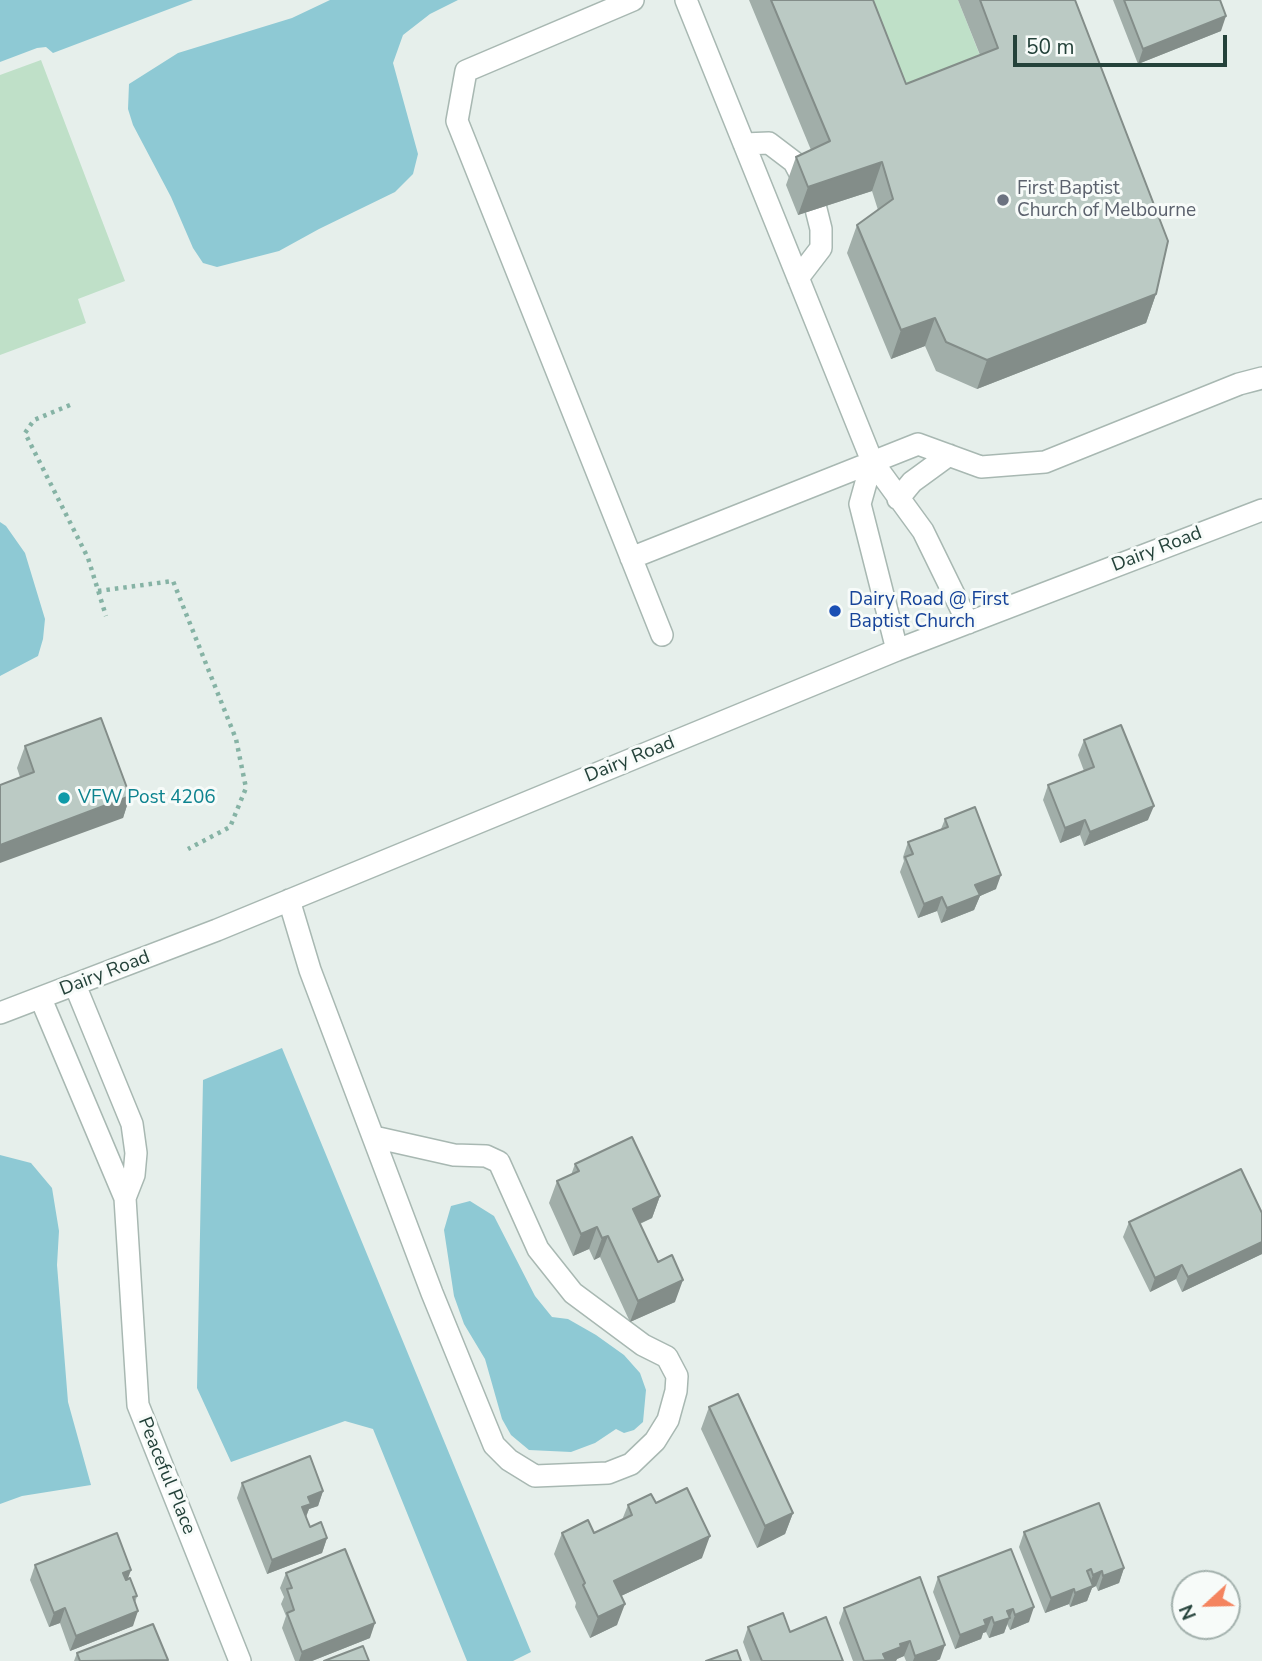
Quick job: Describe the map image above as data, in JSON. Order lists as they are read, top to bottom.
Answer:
{
  "streets": {
    "street": ["Dairy Road", "Peaceful Place"]
  },
  "crossings": [
    ["Dairy Road", "Peaceful Place"]
  ],
  "places": ["First Baptist Church of Melbourne", "Dairy Road @ First Baptist Church", "VFW Post 4206"],
  "scale_bar": "50 m",
  "north": "left"
}
